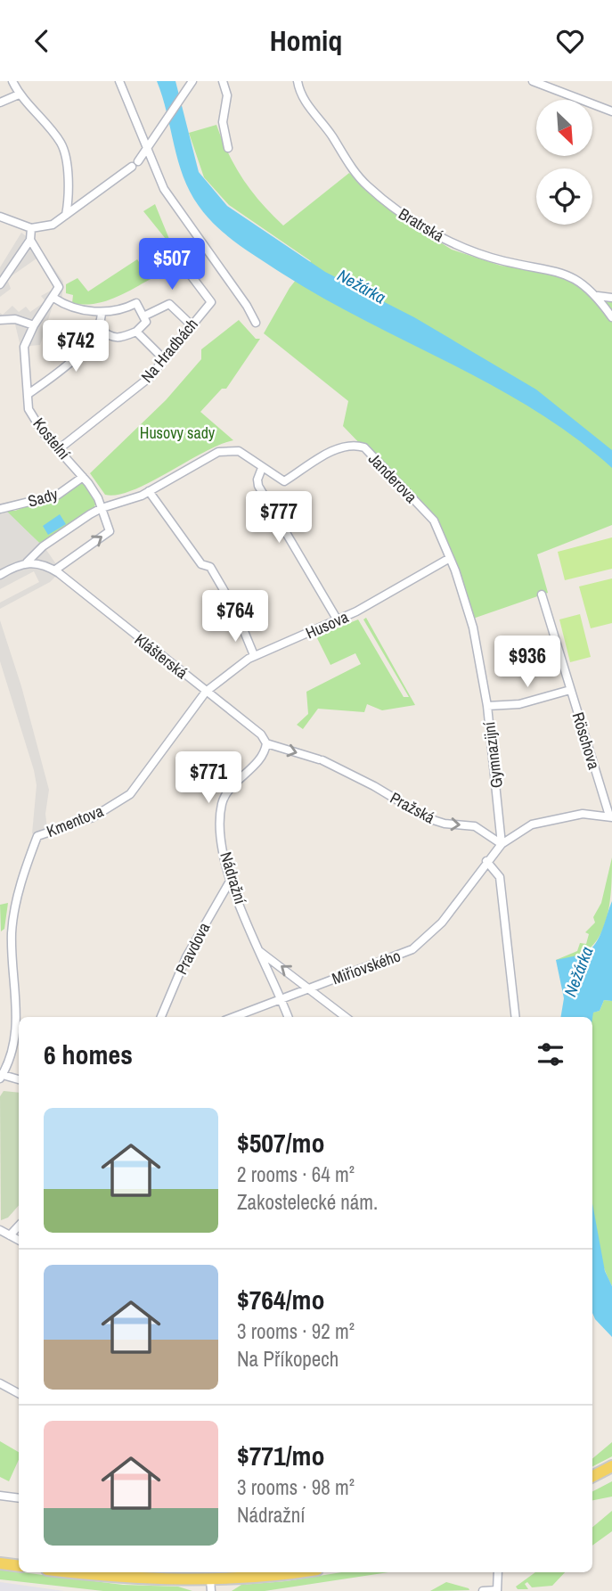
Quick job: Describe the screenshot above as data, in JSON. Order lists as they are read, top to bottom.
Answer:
{
  "streets": {
    "street": [
      "Bratrská",
      "Na Hradbách",
      "Kostelní",
      "Janderova",
      "Sady",
      "Husova",
      "Klášterská",
      "Röschova",
      "Gymnazijní",
      "Pražská",
      "Kmentova",
      "Nádražní",
      "Pravdova",
      "Miřiovského"
    ]
  },
  "crossings": [
    ["Na Hradbách", "Kostelní"],
    ["Kostelní", "Sady"],
    ["Janderova", "Husova"],
    ["Janderova", "Gymnazijní"],
    ["Husova", "Klášterská"],
    ["Husova", "Gymnazijní"],
    ["Husova", "Kmentova"],
    ["Klášterská", "Pražská"],
    ["Klášterská", "Kmentova"],
    ["Klášterská", "Nádražní"],
    ["Gymnazijní", "Pražská"],
    ["Gymnazijní", "Miřiovského"],
    ["Pražská", "Nádražní"],
    ["Pražská", "Miřiovského"],
    ["Nádražní", "Pravdova"],
    ["Nádražní", "Miřiovského"]
  ],
  "one_way": ["Pražská"],
  "water": ["Nežárka"],
  "parks": ["Husovy sady"],
  "north": "bottom right",
  "page": {
    "header": "Homiq",
    "price": [
      "$507",
      "$742",
      "$777",
      "$764",
      "$936",
      "$771"
    ],
    "heading": "6 homes",
    "list": [
      {
        "name": "$507/mo",
        "note": "2 rooms · 64 m² · Zakostelecké nám."
      },
      {
        "name": "$764/mo",
        "note": "3 rooms · 92 m² · Na Příkopech"
      },
      {
        "name": "$771/mo",
        "note": "3 rooms · 98 m² · Nádražní"
      }
    ]
  }
}
